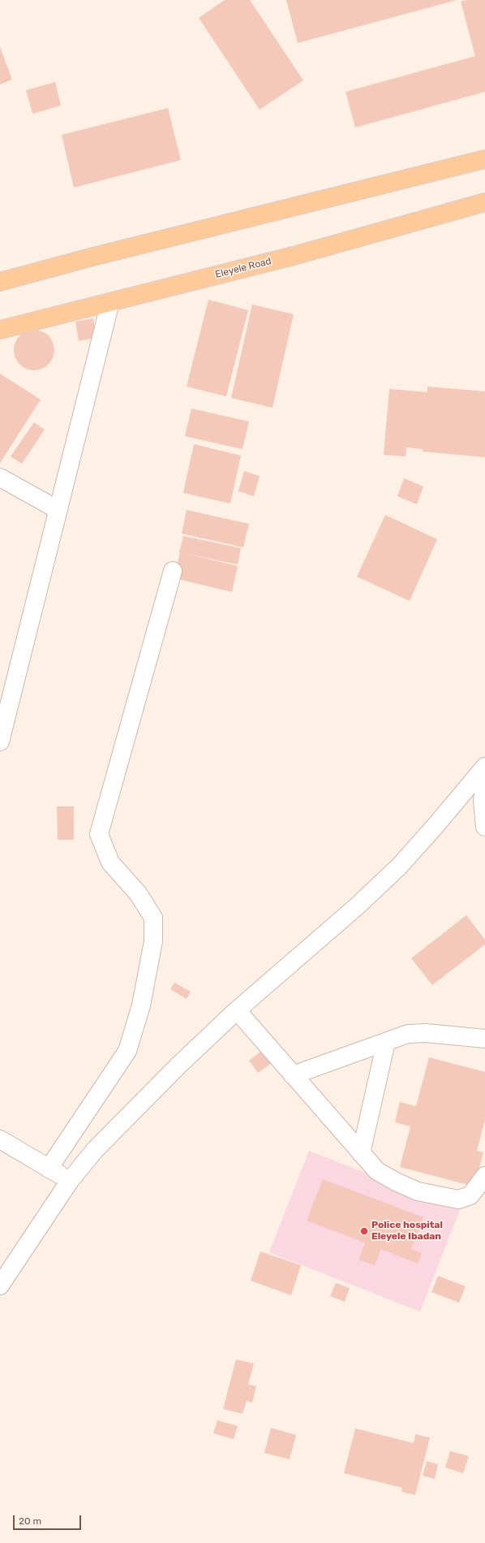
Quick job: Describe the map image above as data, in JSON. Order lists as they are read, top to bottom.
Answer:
{
  "streets": {
    "main road": ["Eleyele Road"]
  },
  "places": ["Police hospital Eleyele Ibadan"],
  "scale_bar": "20 m"
}
